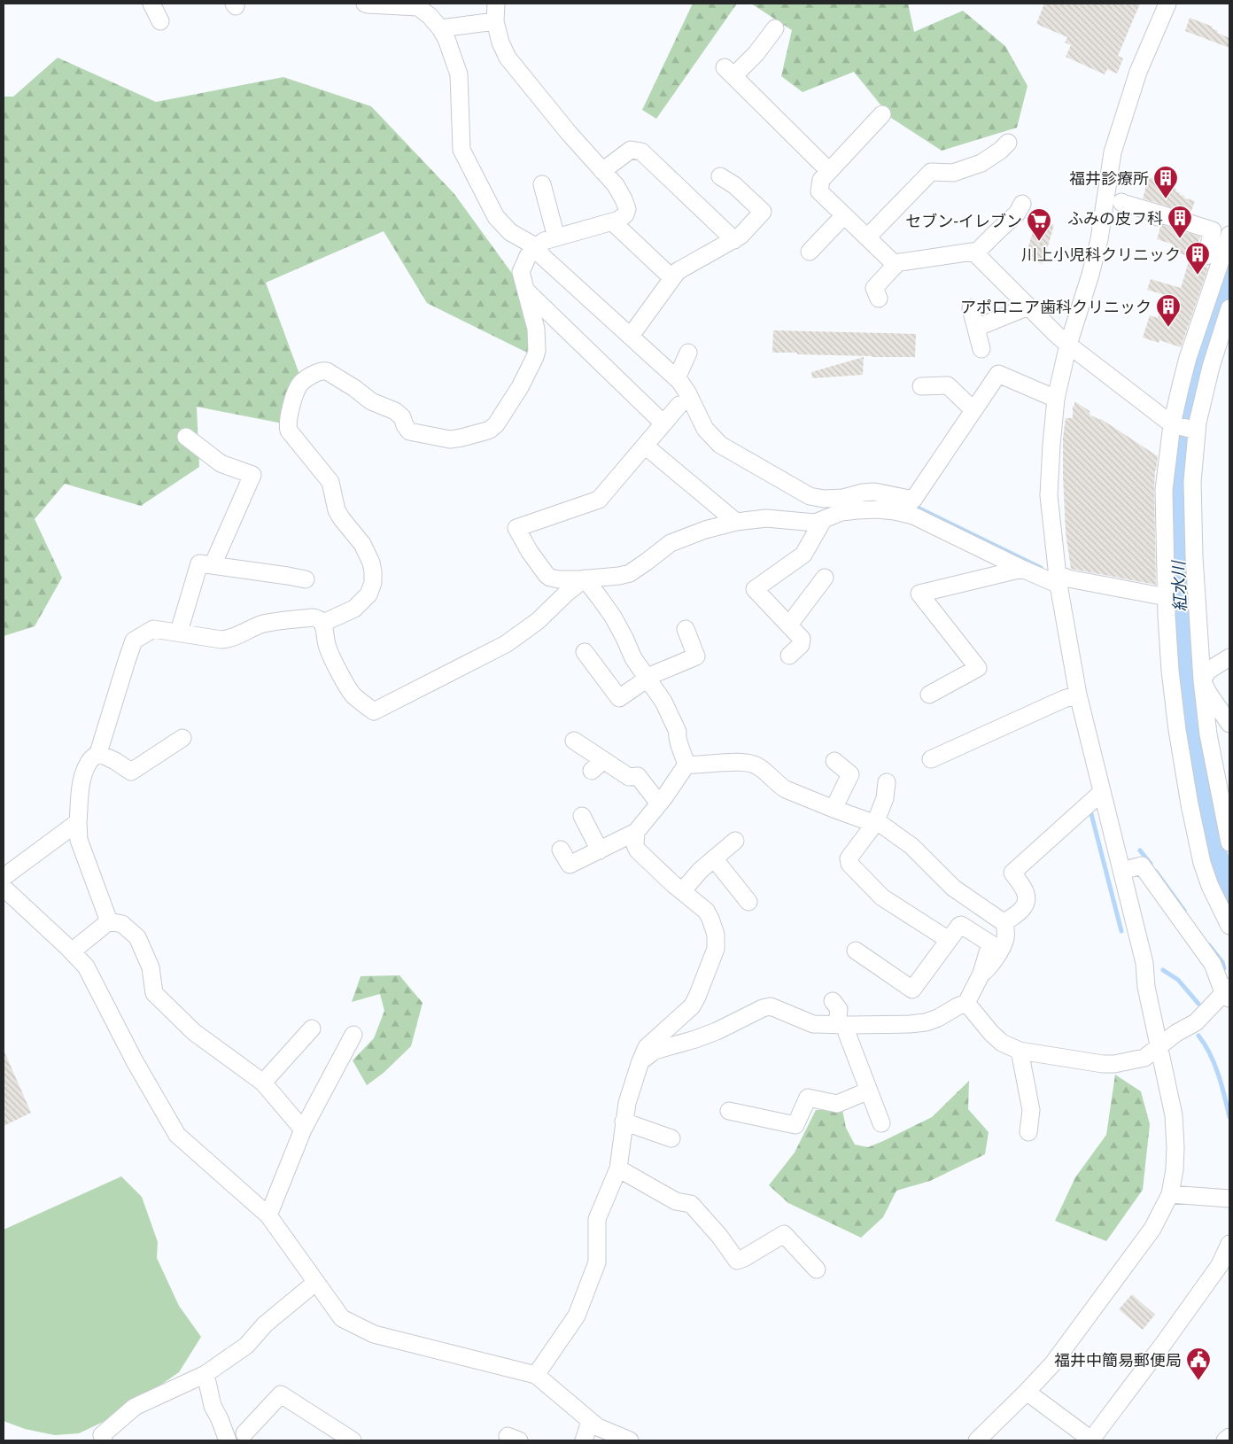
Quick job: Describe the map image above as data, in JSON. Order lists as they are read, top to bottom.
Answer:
{
  "water": ["紅水川"],
  "places": {
    "building": [
      "福井診療所",
      "ふみの皮フ科",
      "川上小児科クリニック",
      "アポロニア歯科クリニック"
    ],
    "supermarket": ["セブン-イレブン"],
    "public building": ["福井中簡易郵便局"]
  }
}
